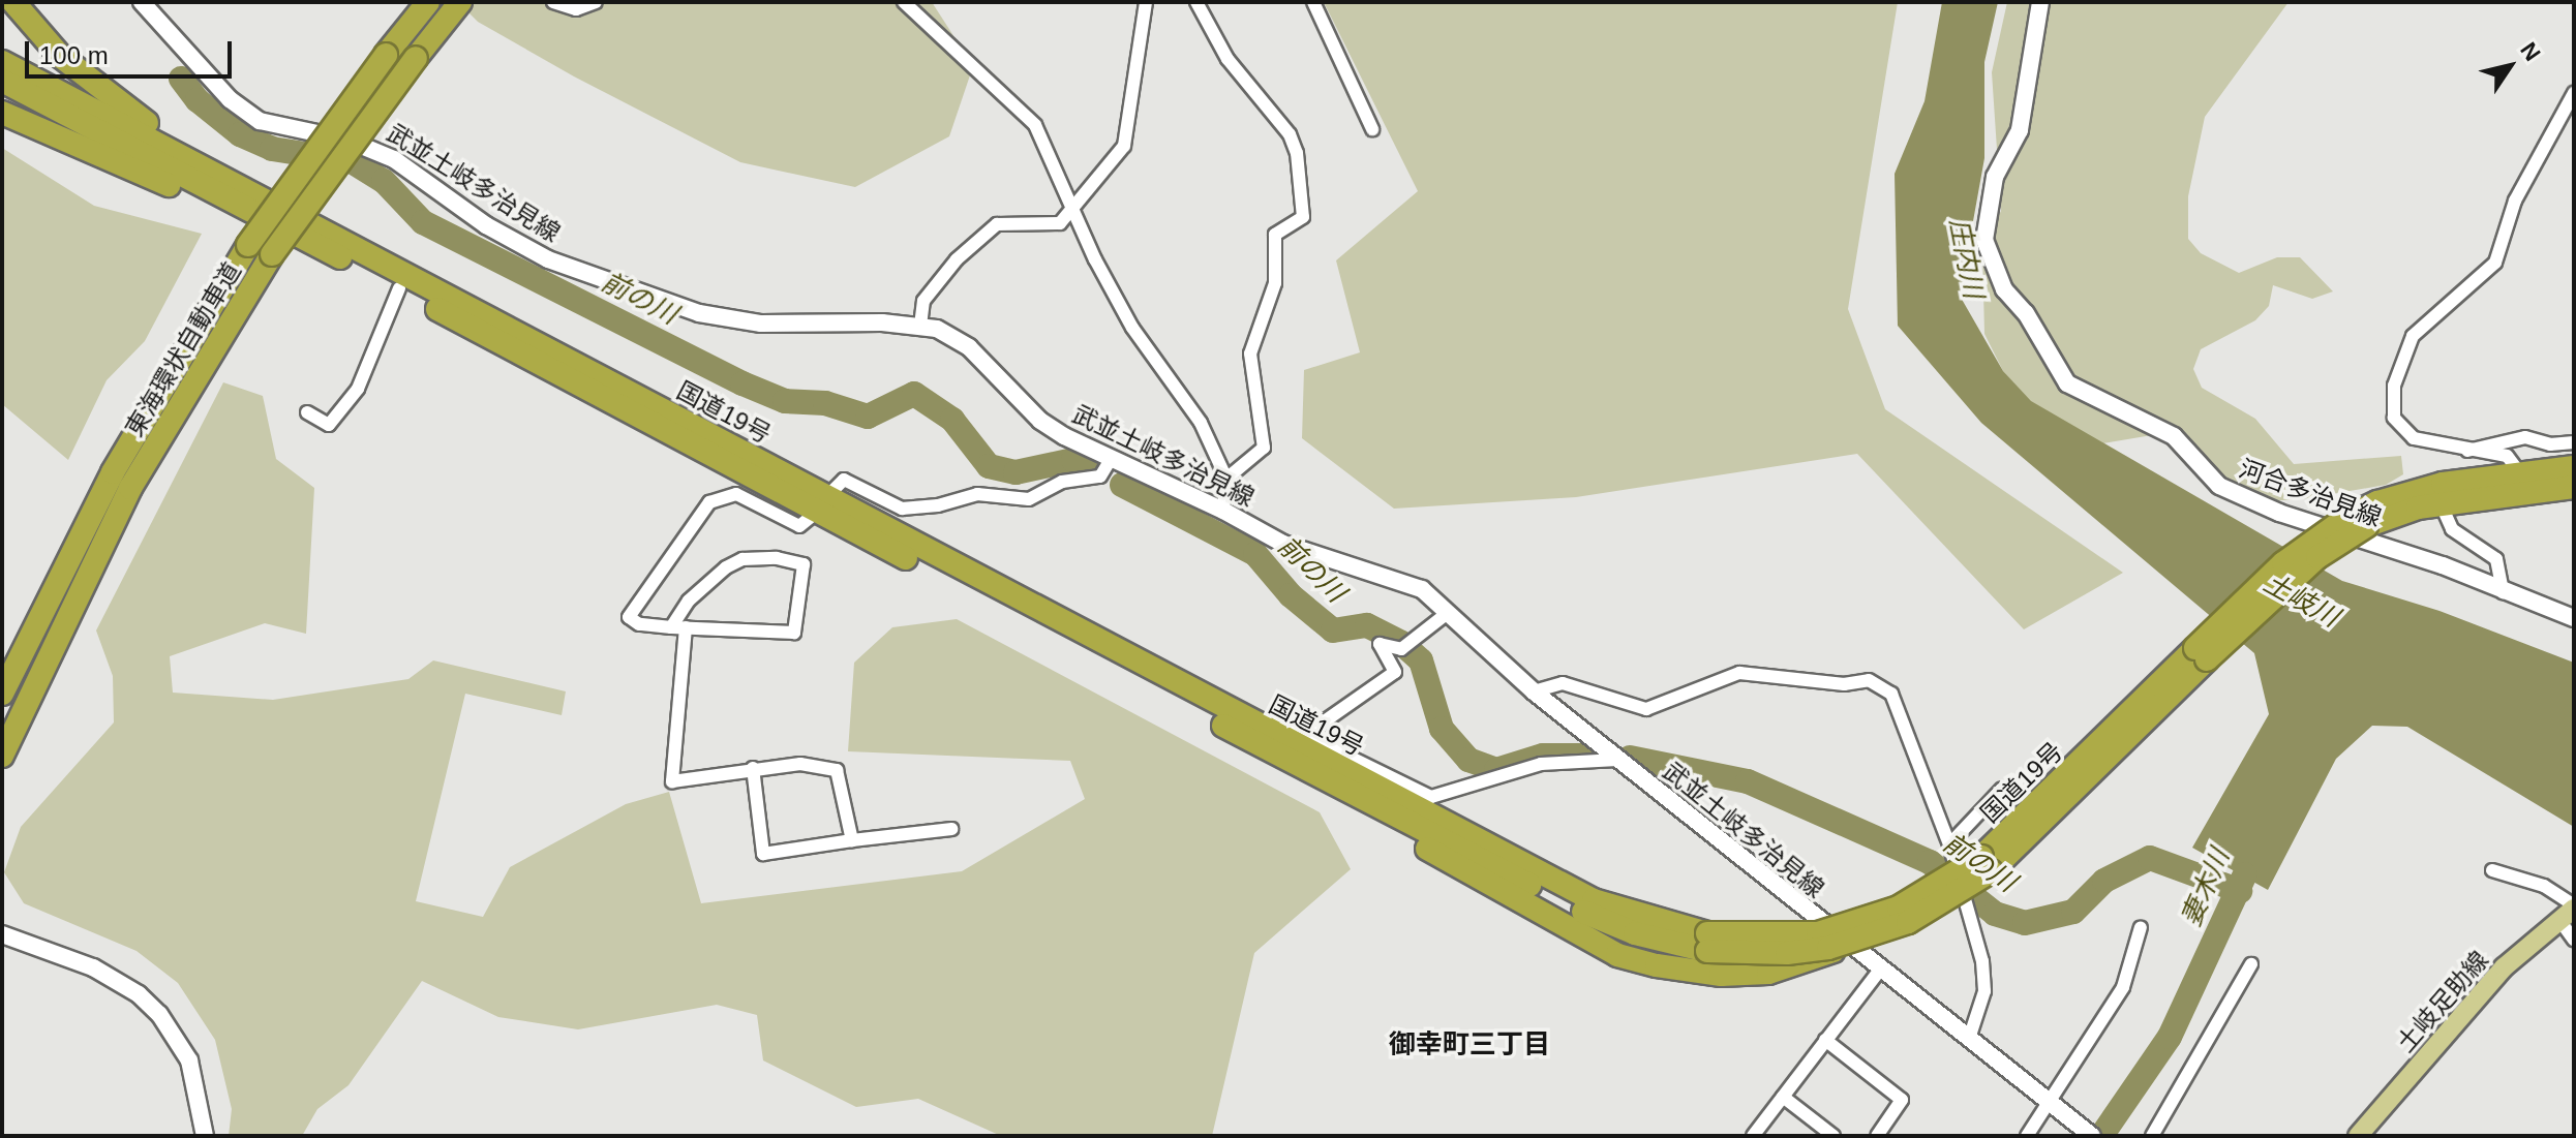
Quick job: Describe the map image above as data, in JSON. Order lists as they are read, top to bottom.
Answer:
{
  "streets": {
    "highway": ["東海環状自動車道", "国道19号"],
    "main road": ["武並土岐多治見線", "河合多治見線", "土岐足助線"]
  },
  "districts": ["御幸町三丁目"],
  "water": [
    "庄内川",
    "前の川",
    "土岐川",
    "妻木川"
  ],
  "scale_bar": "100 m",
  "north": "top right"
}
